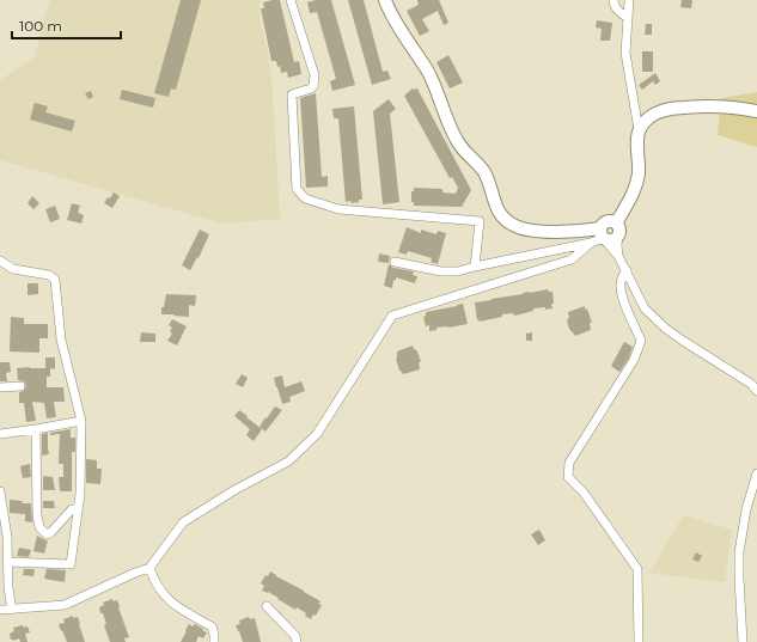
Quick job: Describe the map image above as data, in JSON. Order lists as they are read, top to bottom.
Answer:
{
  "scale_bar": "100 m"
}
